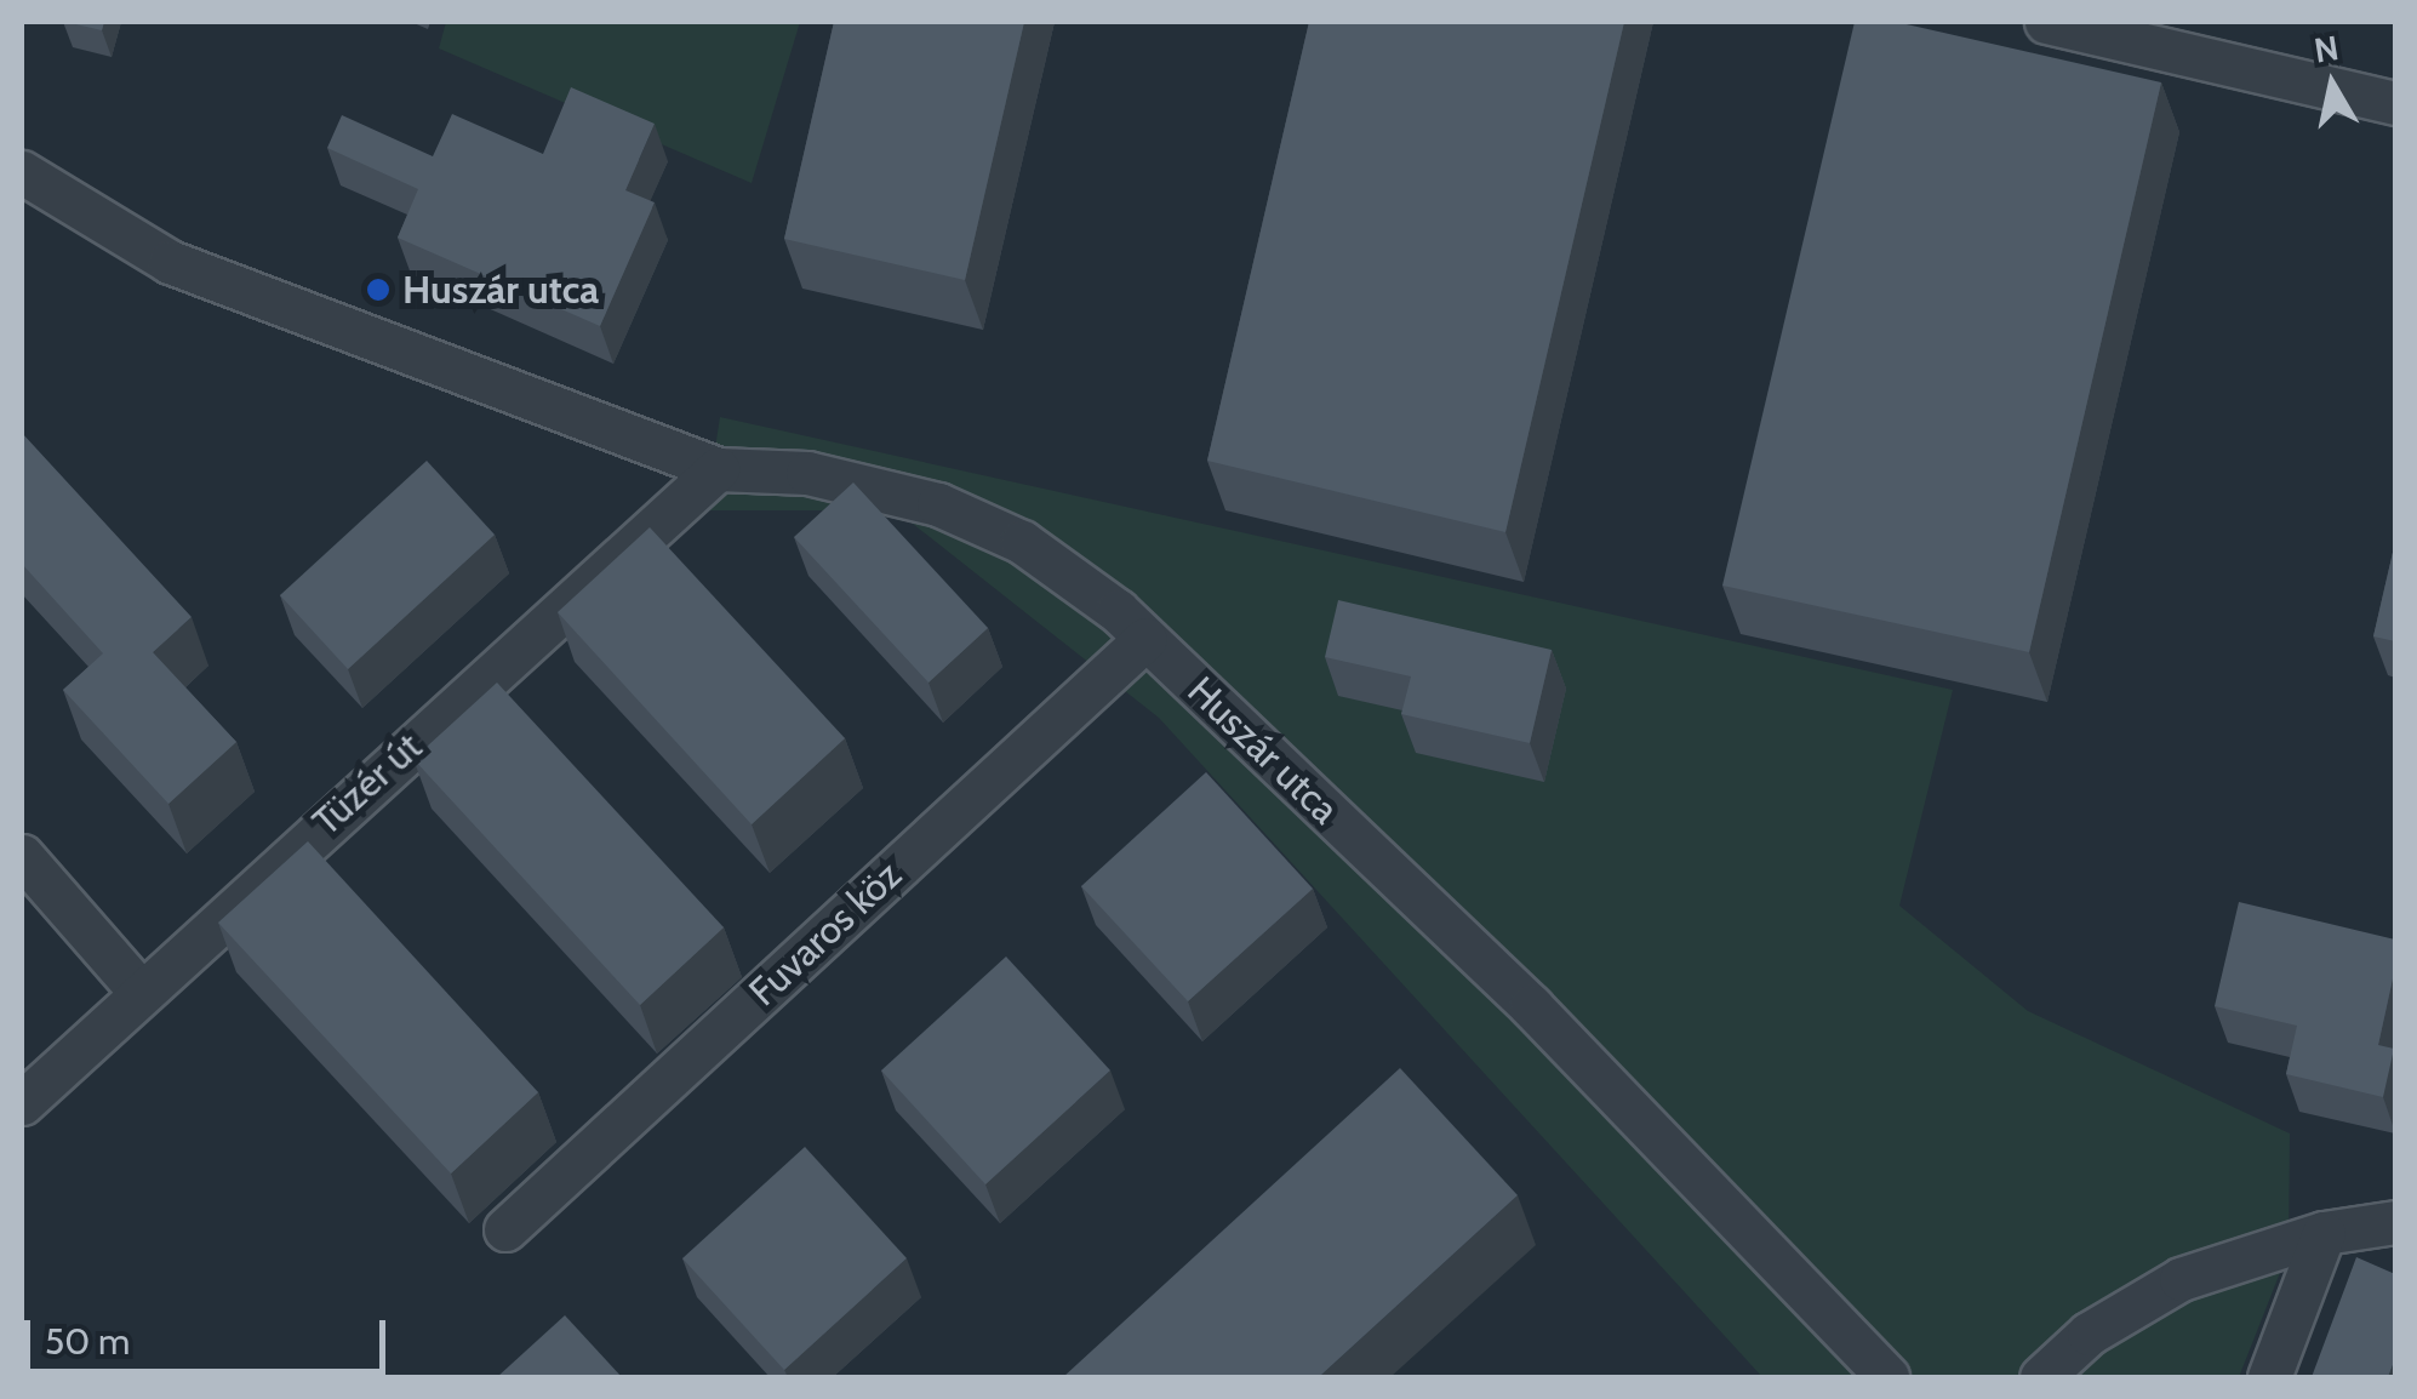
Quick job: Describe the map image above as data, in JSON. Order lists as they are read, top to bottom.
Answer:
{
  "streets": {
    "street": ["Huszár utca", "Tüzér út", "Fuvaros köz"]
  },
  "crossings": [
    ["Huszár utca", "Tüzér út"],
    ["Huszár utca", "Fuvaros köz"]
  ],
  "places": ["Huszár utca"],
  "scale_bar": "50 m",
  "north": "top"
}
